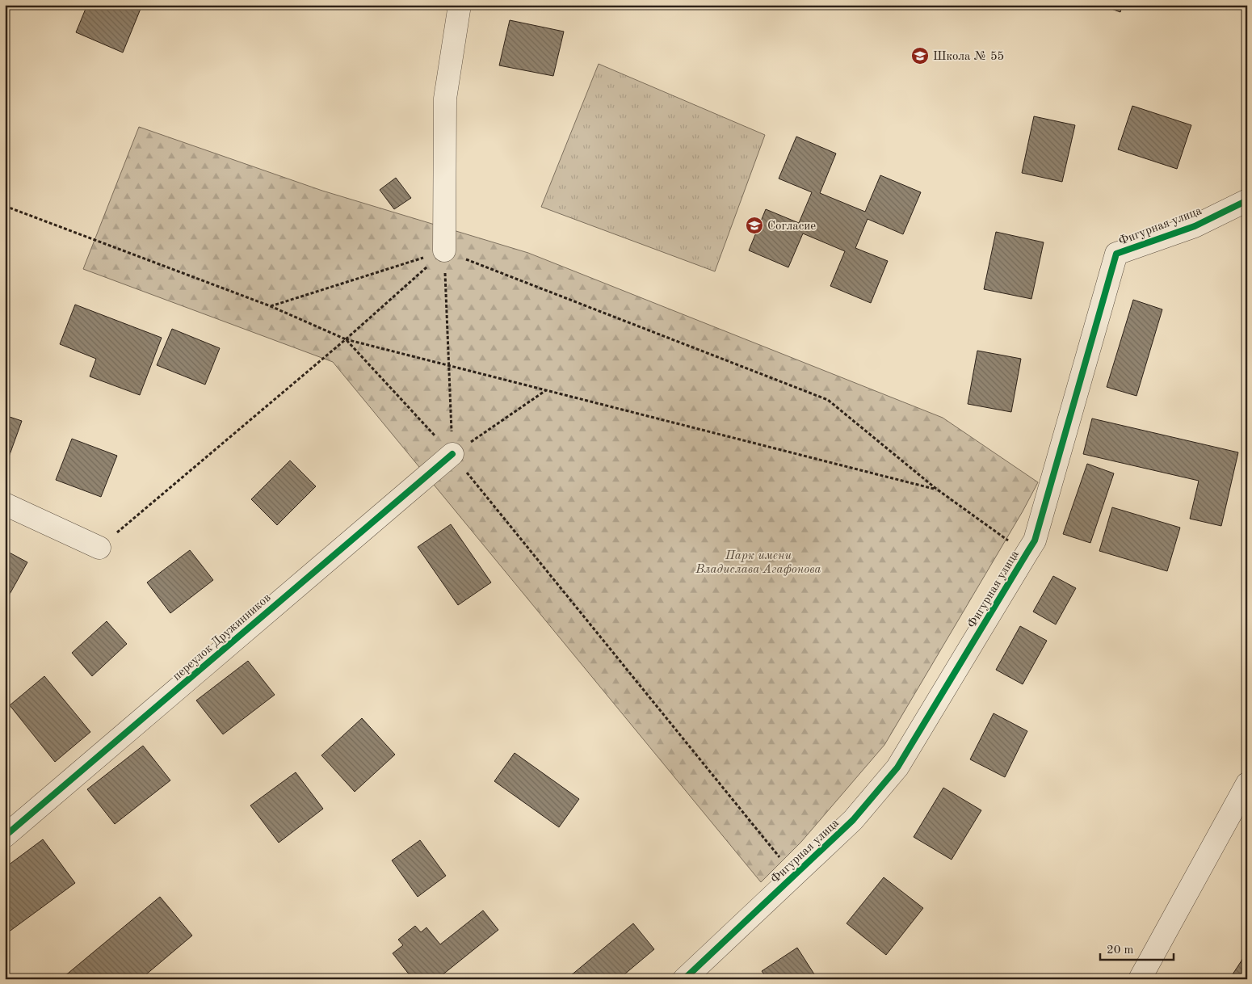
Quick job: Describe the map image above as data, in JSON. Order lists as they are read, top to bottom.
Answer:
{
  "streets": {
    "street": ["Фигурная улица", "переулок Дружинников"]
  },
  "parks": ["Парк имени Владислава Агафонова"],
  "places": {
    "school or university": ["Школа № 55", "Согласие"]
  },
  "scale_bar": "20 m"
}
